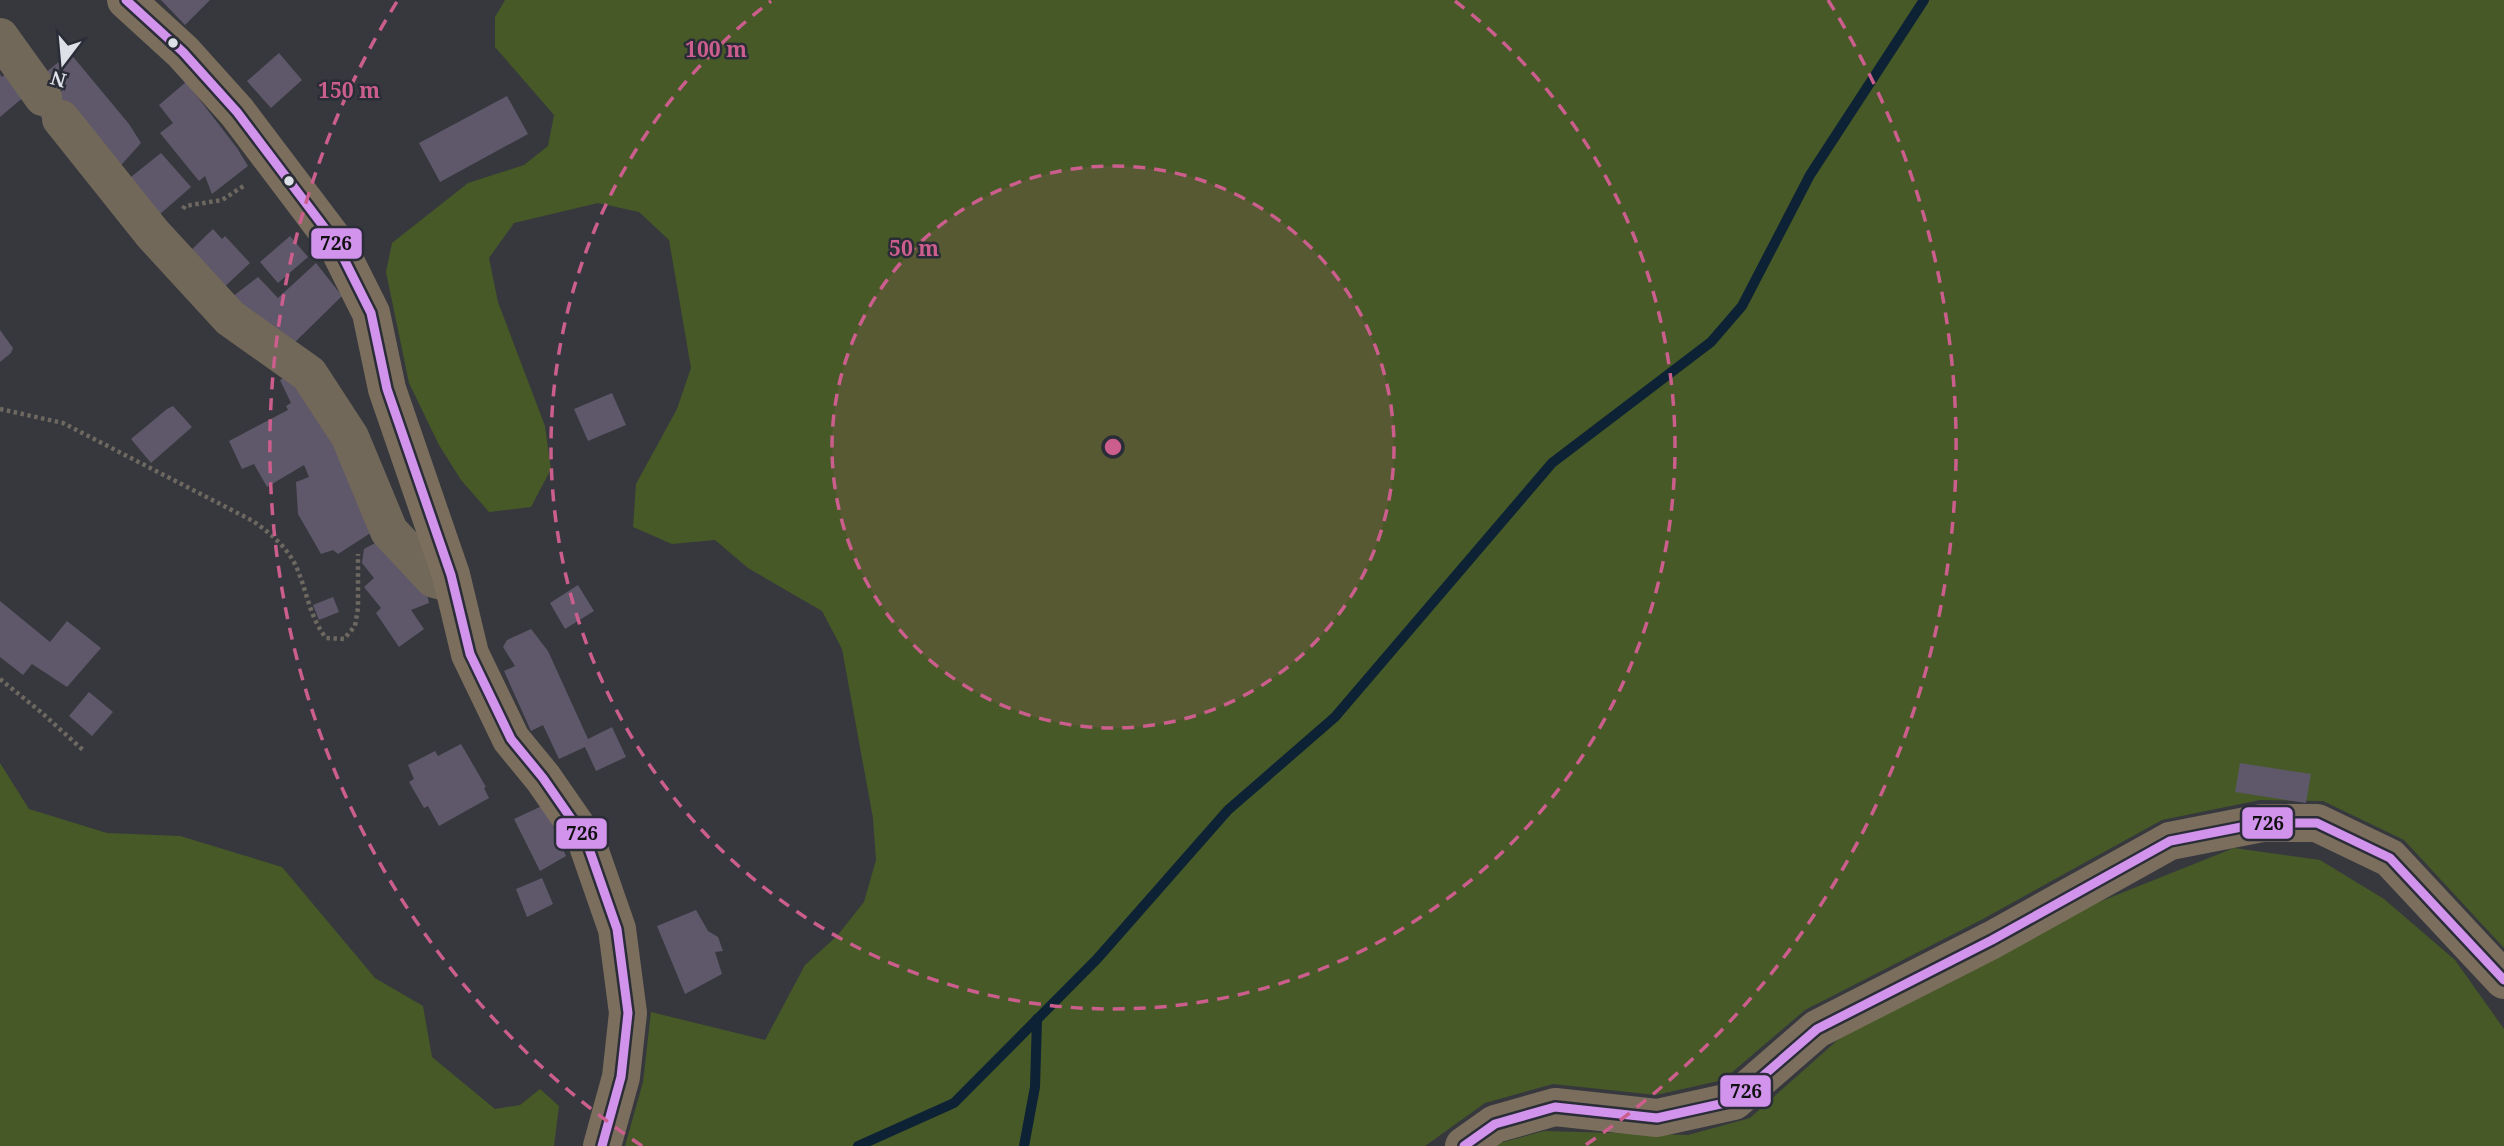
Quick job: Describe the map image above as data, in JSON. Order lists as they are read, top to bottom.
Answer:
{
  "lines": ["transit line 726"],
  "north": "bottom",
  "rings": ["100 m", "150 m", "50 m"]
}
